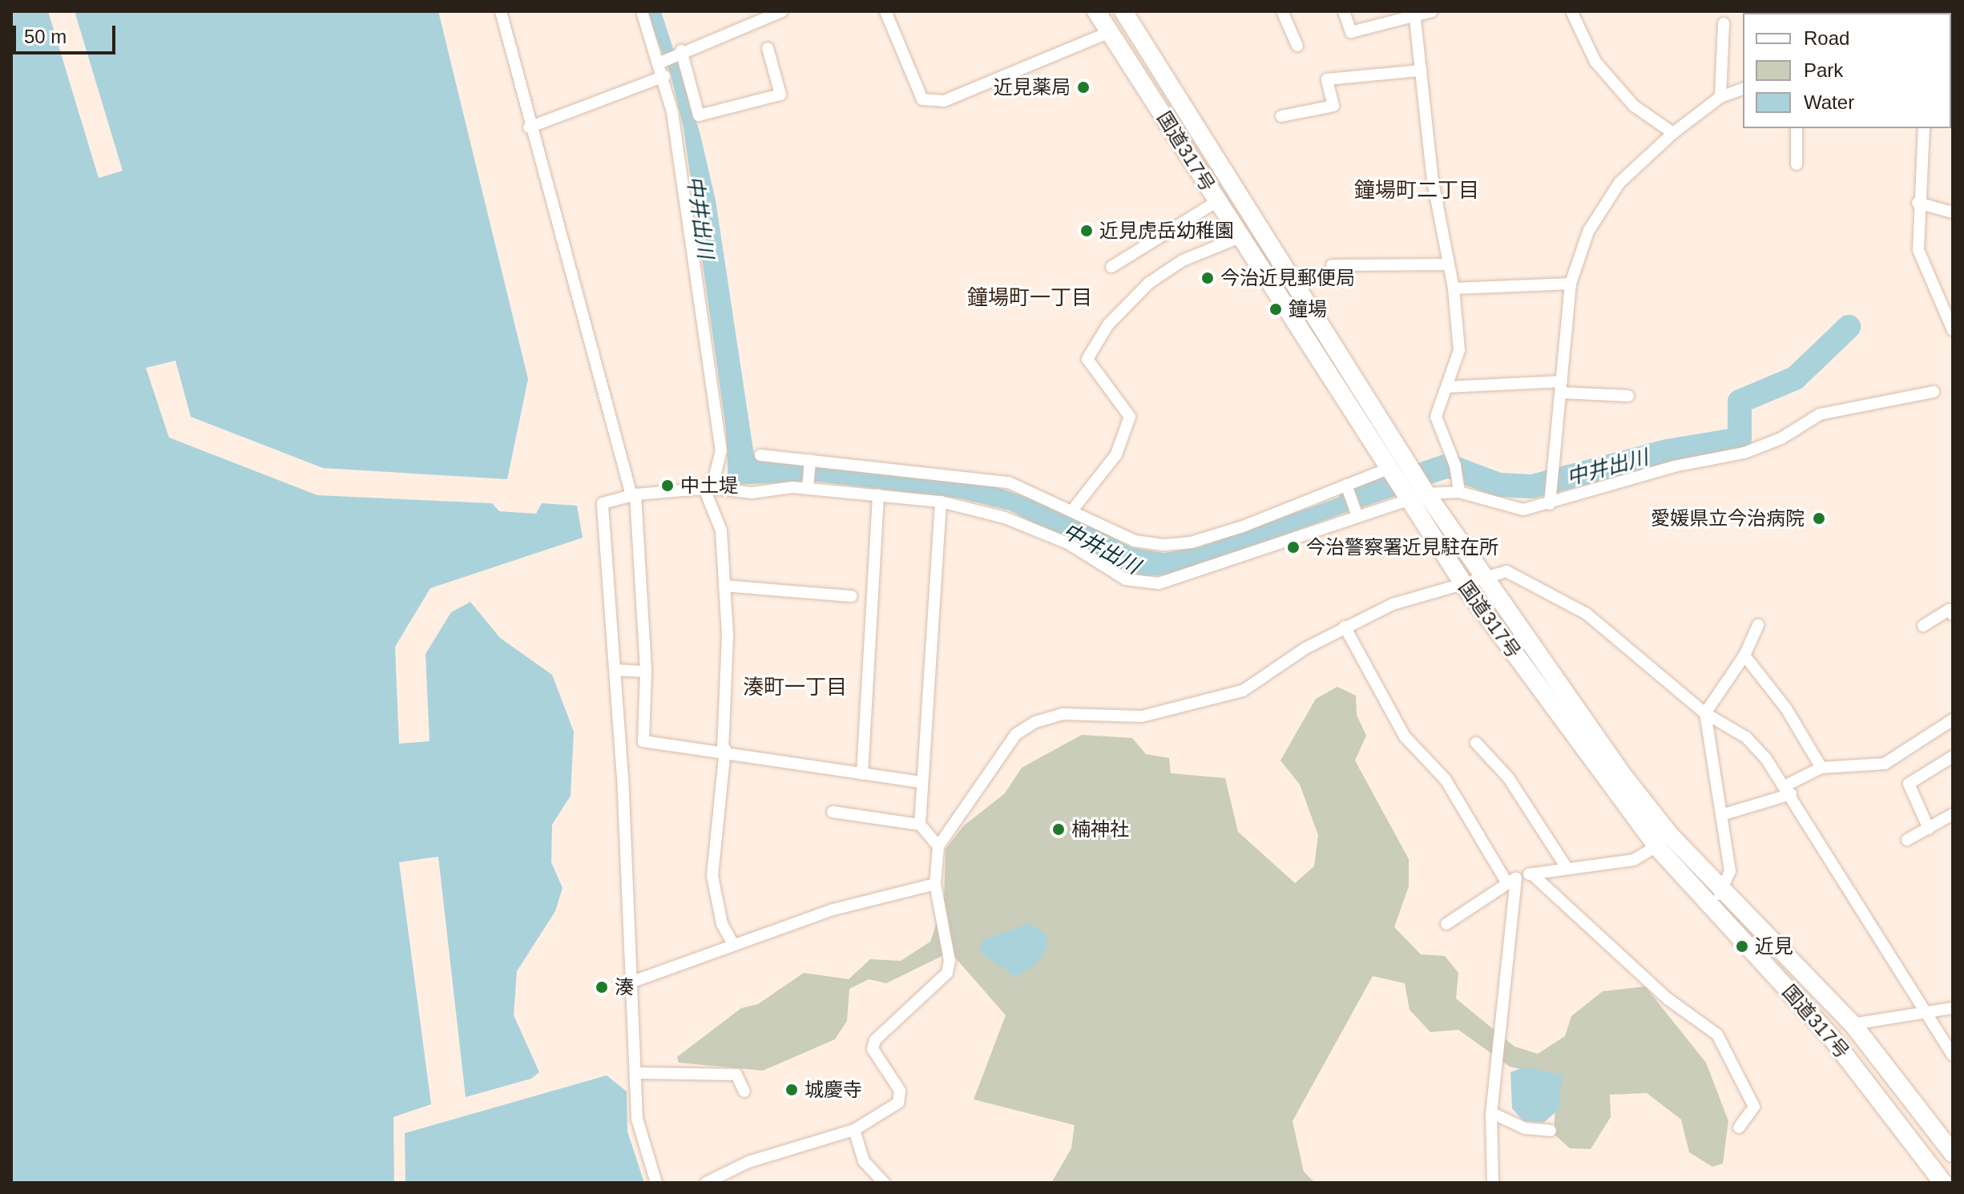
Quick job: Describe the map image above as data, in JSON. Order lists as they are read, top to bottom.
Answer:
{
  "streets": {
    "highway": ["国道317号"]
  },
  "districts": ["鐘場町二丁目", "鐘場町一丁目", "湊町一丁目"],
  "water": ["中井出川"],
  "places": [
    "近見薬局",
    "近見虎岳幼稚園",
    "今治近見郵便局",
    "鐘場",
    "中土堤",
    "愛媛県立今治病院",
    "今治警察署近見駐在所",
    "楠神社",
    "近見",
    "湊",
    "城慶寺"
  ],
  "legend": ["Road", "Park", "Water"],
  "scale_bar": "50 m"
}
